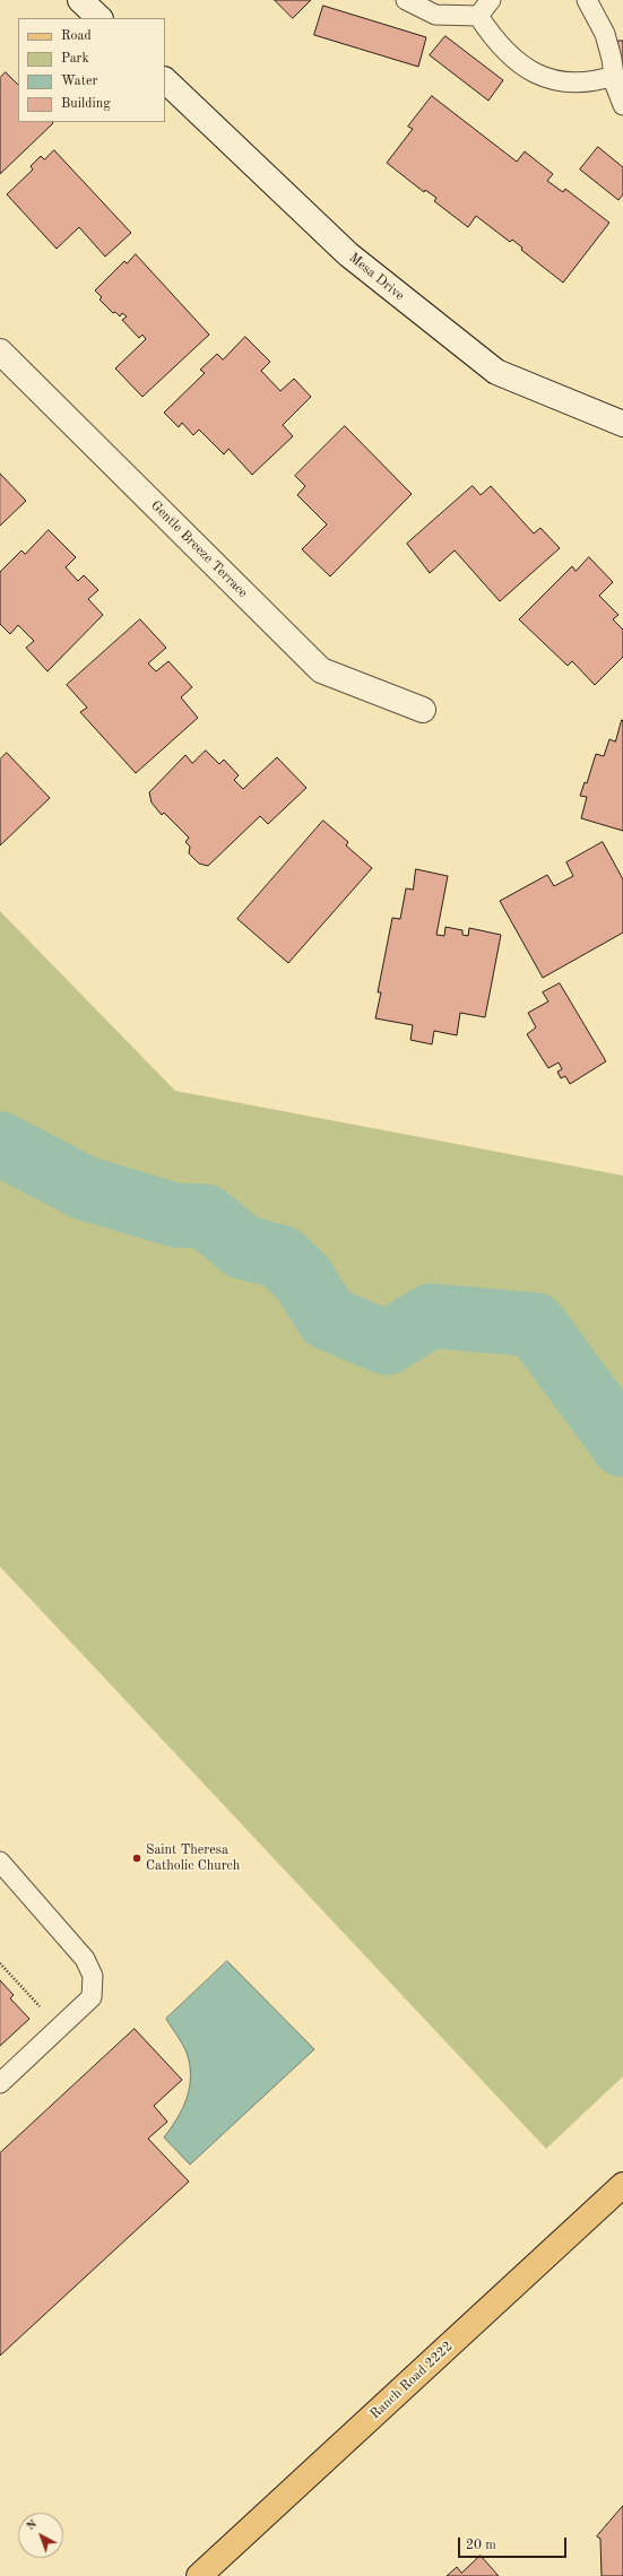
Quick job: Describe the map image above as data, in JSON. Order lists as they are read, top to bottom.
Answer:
{
  "streets": {
    "main road": ["Ranch Road 2222"],
    "street": ["Mesa Drive", "Gentle Breeze Terrace"]
  },
  "places": ["Saint Theresa Catholic Church"],
  "legend": [
    "Road",
    "Park",
    "Water",
    "Building"
  ],
  "scale_bar": "20 m",
  "north": "top left"
}
